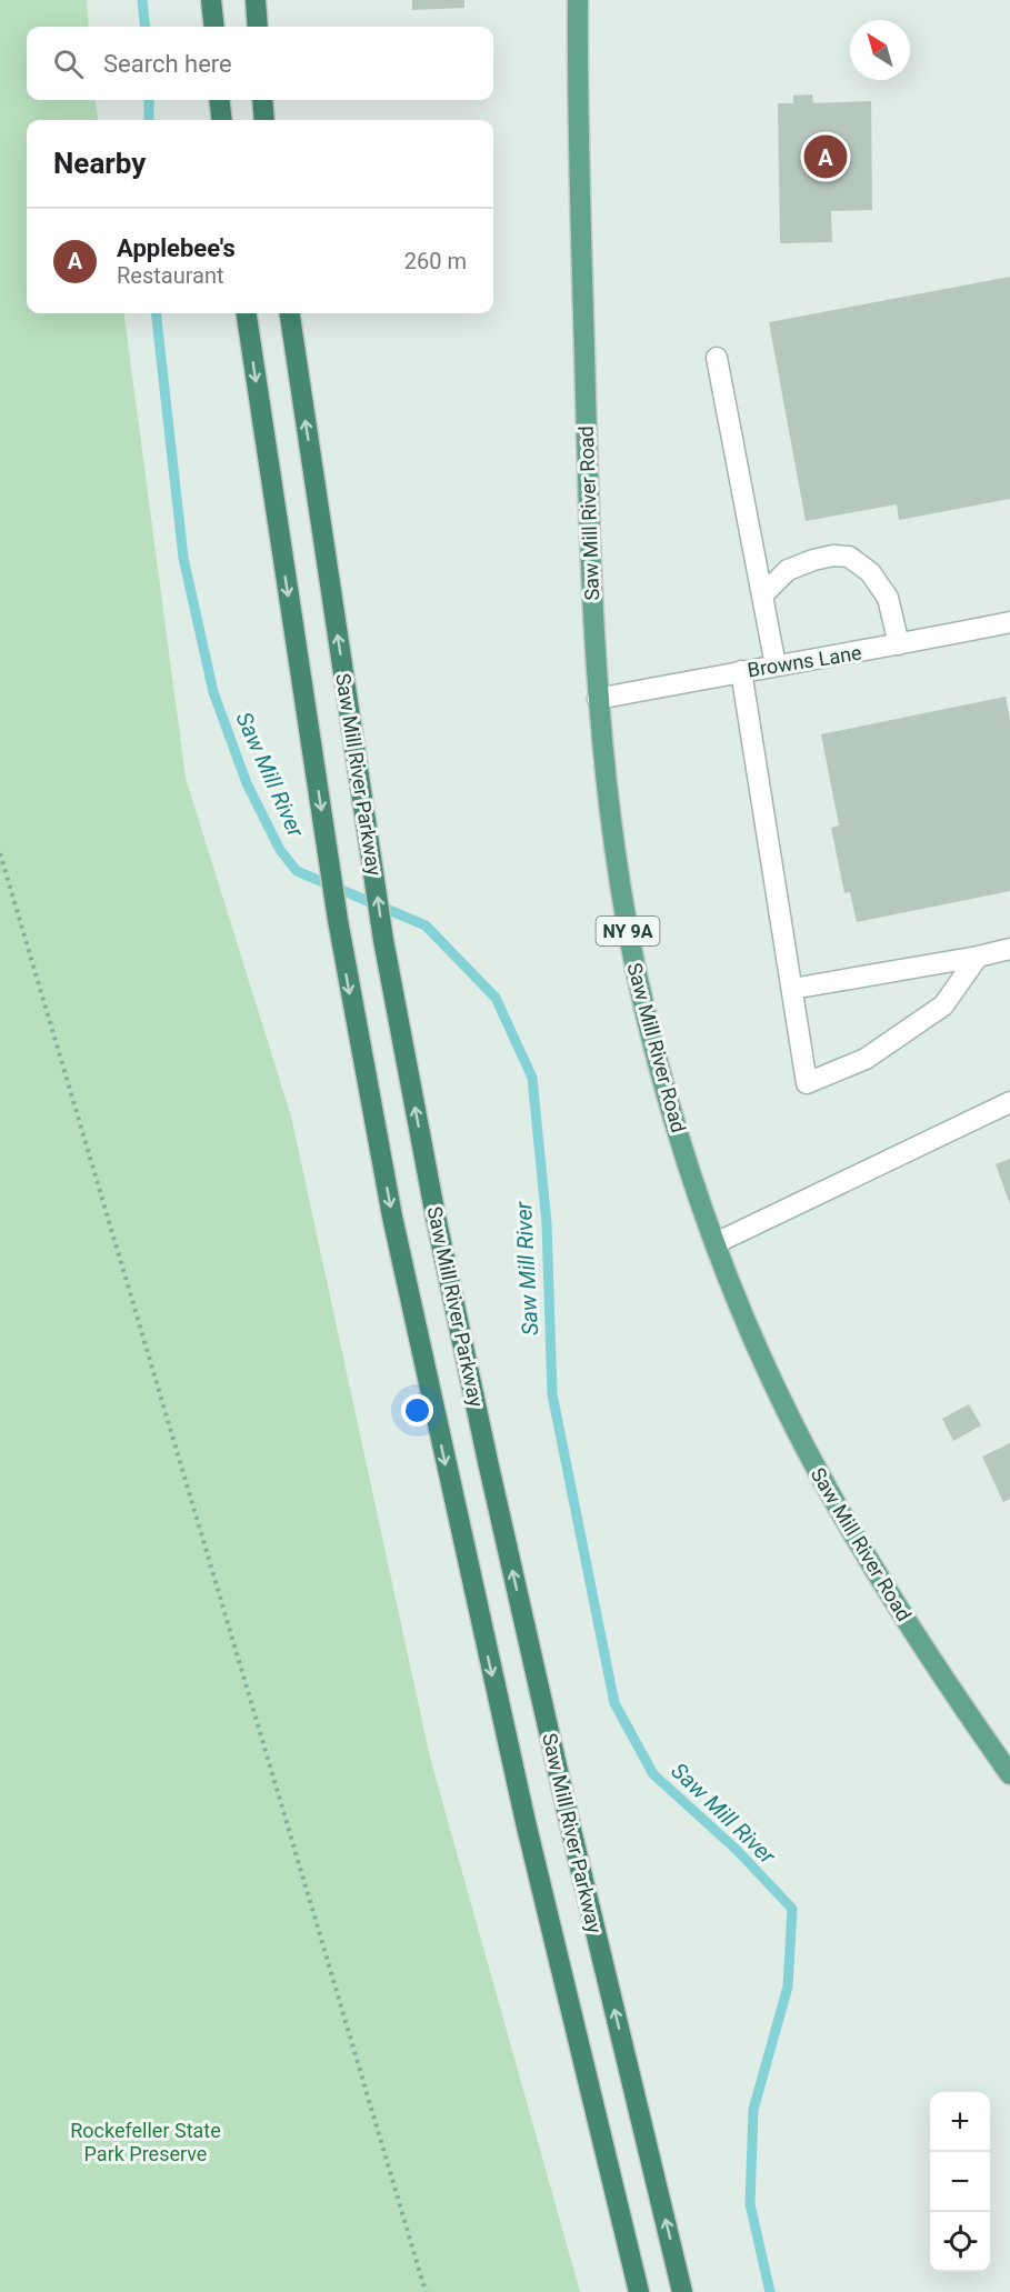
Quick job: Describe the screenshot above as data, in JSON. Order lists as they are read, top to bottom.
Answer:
{
  "streets": {
    "highway": ["Saw Mill River Parkway"],
    "main road": ["Saw Mill River Road", "NY 9A"],
    "street": ["Browns Lane"]
  },
  "crossings": [
    ["Saw Mill River Road", "Browns Lane"]
  ],
  "water": ["Saw Mill River"],
  "parks": ["Rockefeller State Park Preserve"],
  "north": "top left",
  "page": {
    "search": "Search here",
    "heading": "Nearby",
    "pins": "A",
    "list": [
      {
        "mark": "A",
        "name": "Applebee's",
        "note": "Restaurant",
        "value": "260 m"
      }
    ],
    "map_buttons": ["+", "−"]
  }
}
